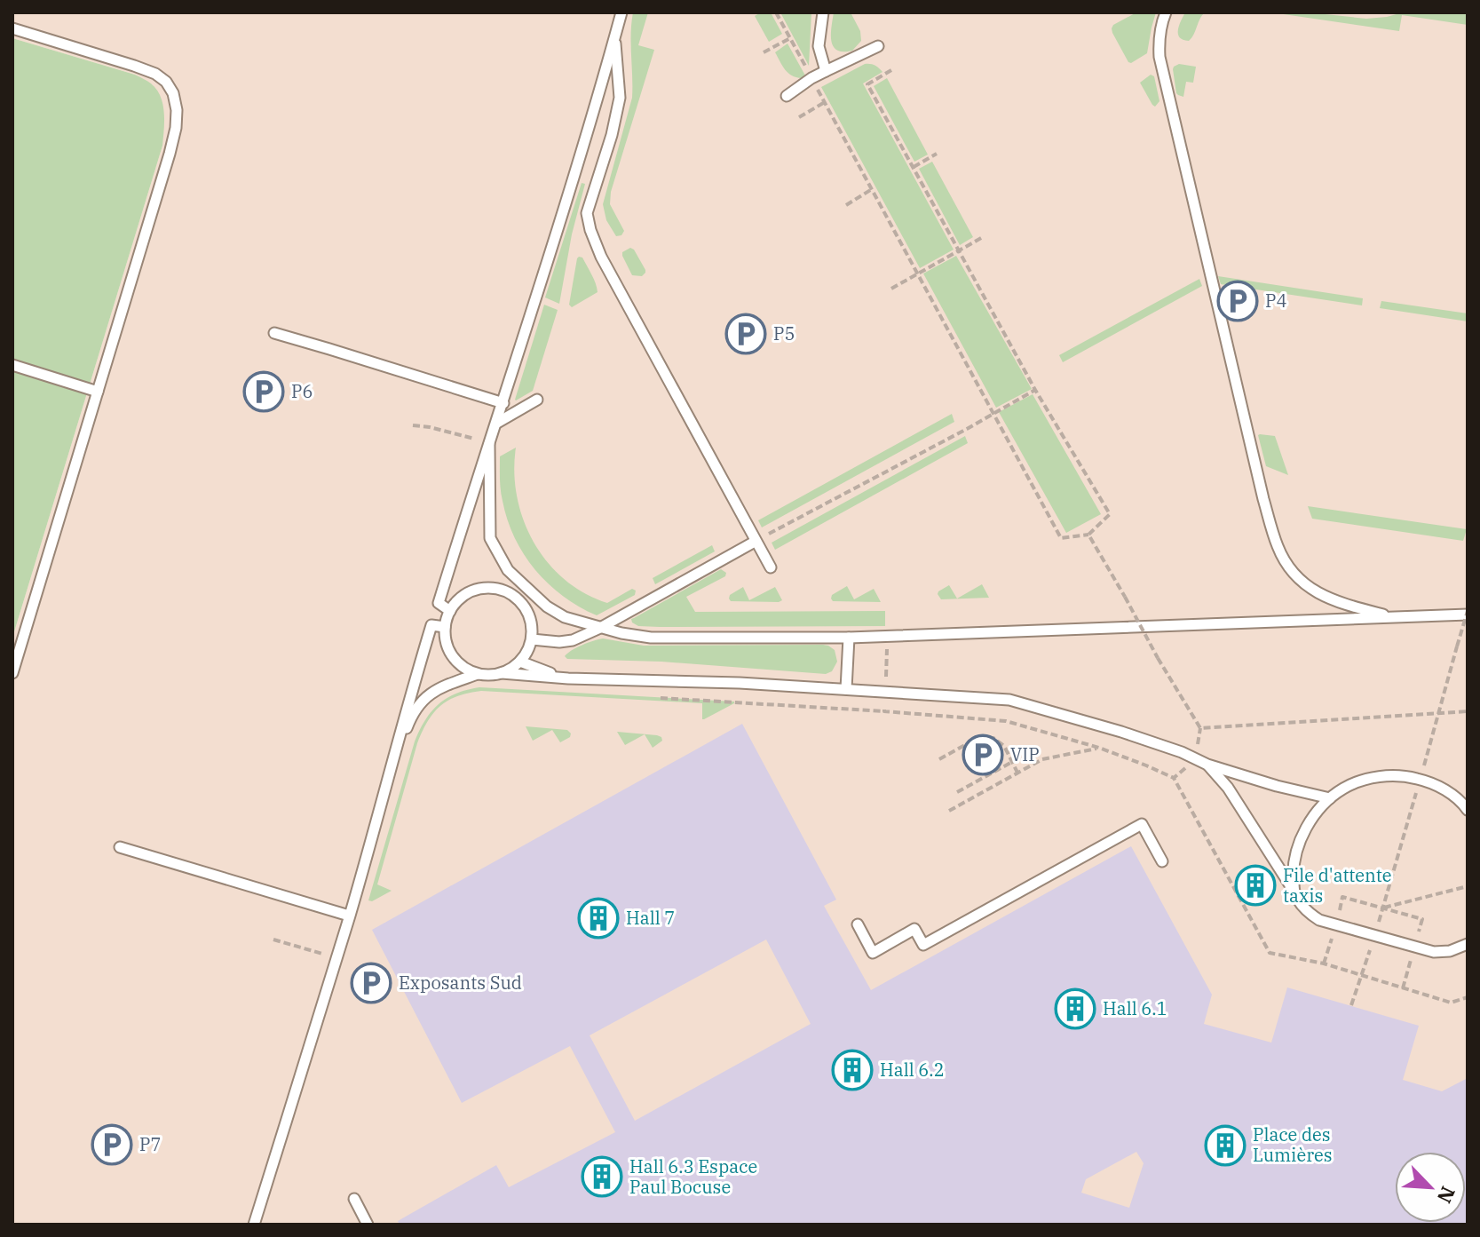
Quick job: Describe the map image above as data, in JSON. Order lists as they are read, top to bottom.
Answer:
{
  "places": {
    "parking": [
      "P4",
      "P5",
      "P6",
      "VIP",
      "Exposants Sud",
      "P7"
    ],
    "building": [
      "File d'attente taxis",
      "Hall 7",
      "Hall 6.1",
      "Hall 6.2",
      "Place des Lumières",
      "Hall 6.3 Espace Paul Bocuse"
    ]
  },
  "north": "bottom right"
}
